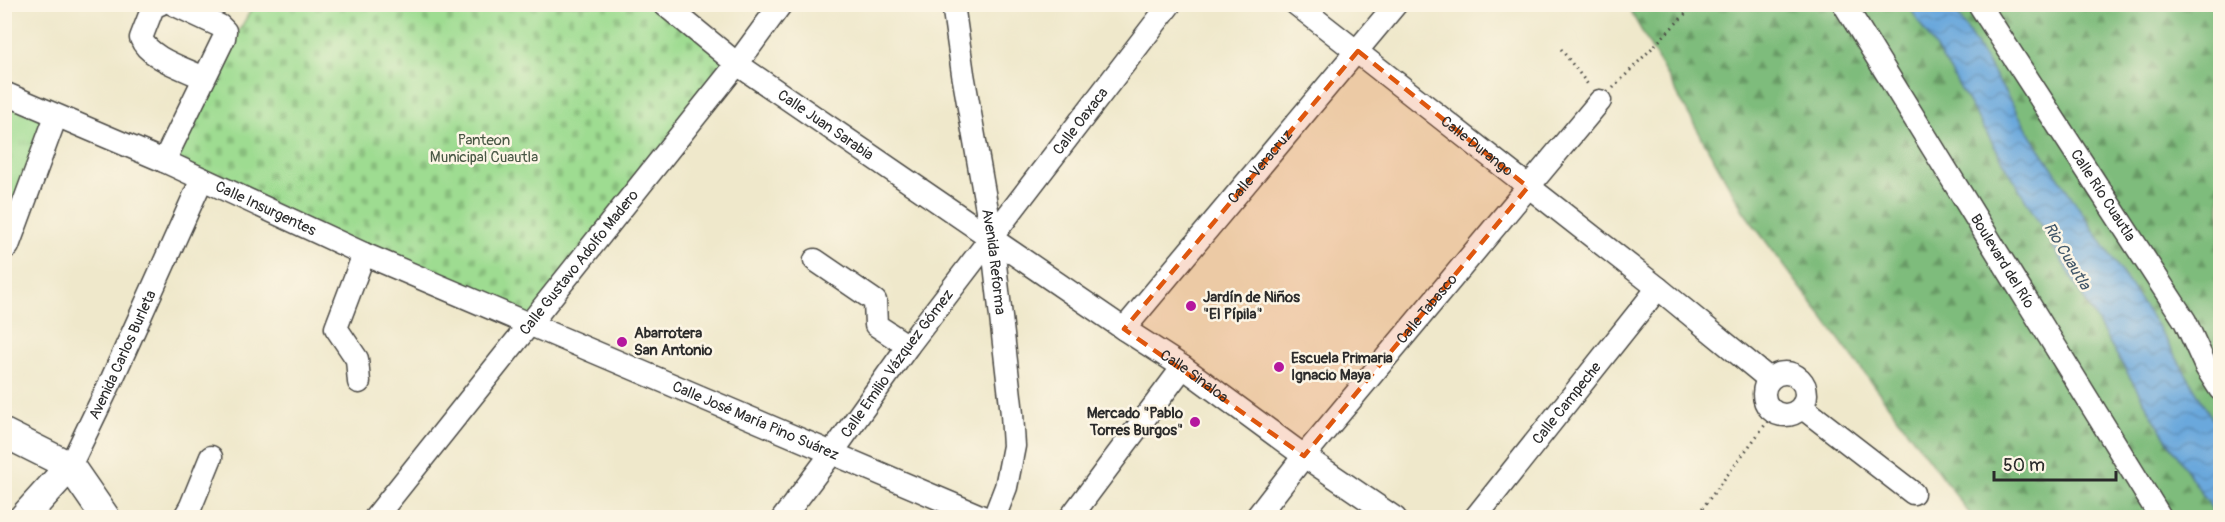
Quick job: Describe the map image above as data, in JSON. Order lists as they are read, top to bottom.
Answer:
{
  "streets": {
    "main road": ["Avenida Carlos Burleta"],
    "street": [
      "Calle Oaxaca",
      "Calle Juan Sarabia",
      "Calle Durango",
      "Calle Veracruz",
      "Calle Río Cuautla",
      "Calle Insurgentes",
      "Boulevard del Río",
      "Calle Gustavo Adolfo Madero",
      "Avenida Reforma",
      "Calle Tabasco",
      "Calle Emilio Vázquez Gómez",
      "Calle Sinaloa",
      "Calle Campeche",
      "Calle José María Pino Suárez"
    ]
  },
  "crossings": [
    ["Calle Oaxaca", "Calle Juan Sarabia"],
    ["Calle Oaxaca", "Avenida Reforma"],
    ["Calle Oaxaca", "Calle Emilio Vázquez Gómez"],
    ["Calle Oaxaca", "Calle Sinaloa"],
    ["Calle Juan Sarabia", "Calle Gustavo Adolfo Madero"],
    ["Calle Juan Sarabia", "Avenida Reforma"],
    ["Calle Juan Sarabia", "Calle Emilio Vázquez Gómez"],
    ["Calle Juan Sarabia", "Calle Sinaloa"],
    ["Calle Durango", "Calle Veracruz"],
    ["Calle Durango", "Calle Tabasco"],
    ["Calle Durango", "Calle Campeche"],
    ["Calle Veracruz", "Calle Sinaloa"],
    ["Calle Insurgentes", "Calle Gustavo Adolfo Madero"],
    ["Calle Insurgentes", "Avenida Carlos Burleta"],
    ["Calle Insurgentes", "Calle José María Pino Suárez"],
    ["Calle Gustavo Adolfo Madero", "Calle José María Pino Suárez"],
    ["Avenida Reforma", "Calle Emilio Vázquez Gómez"],
    ["Avenida Reforma", "Calle Sinaloa"],
    ["Calle Tabasco", "Calle Sinaloa"],
    ["Calle Emilio Vázquez Gómez", "Calle Sinaloa"],
    ["Calle Emilio Vázquez Gómez", "Calle José María Pino Suárez"]
  ],
  "water": ["Rio Cuautla"],
  "parks": ["Panteon Municipal Cuautla"],
  "places": [
    "Jardín de Niños \"El Pípila\"",
    "Abarrotera San Antonio",
    "Escuela Primaria Ignacio Maya",
    "Mercado \"Pablo Torres Burgos\""
  ],
  "scale_bar": "50 m"
}
